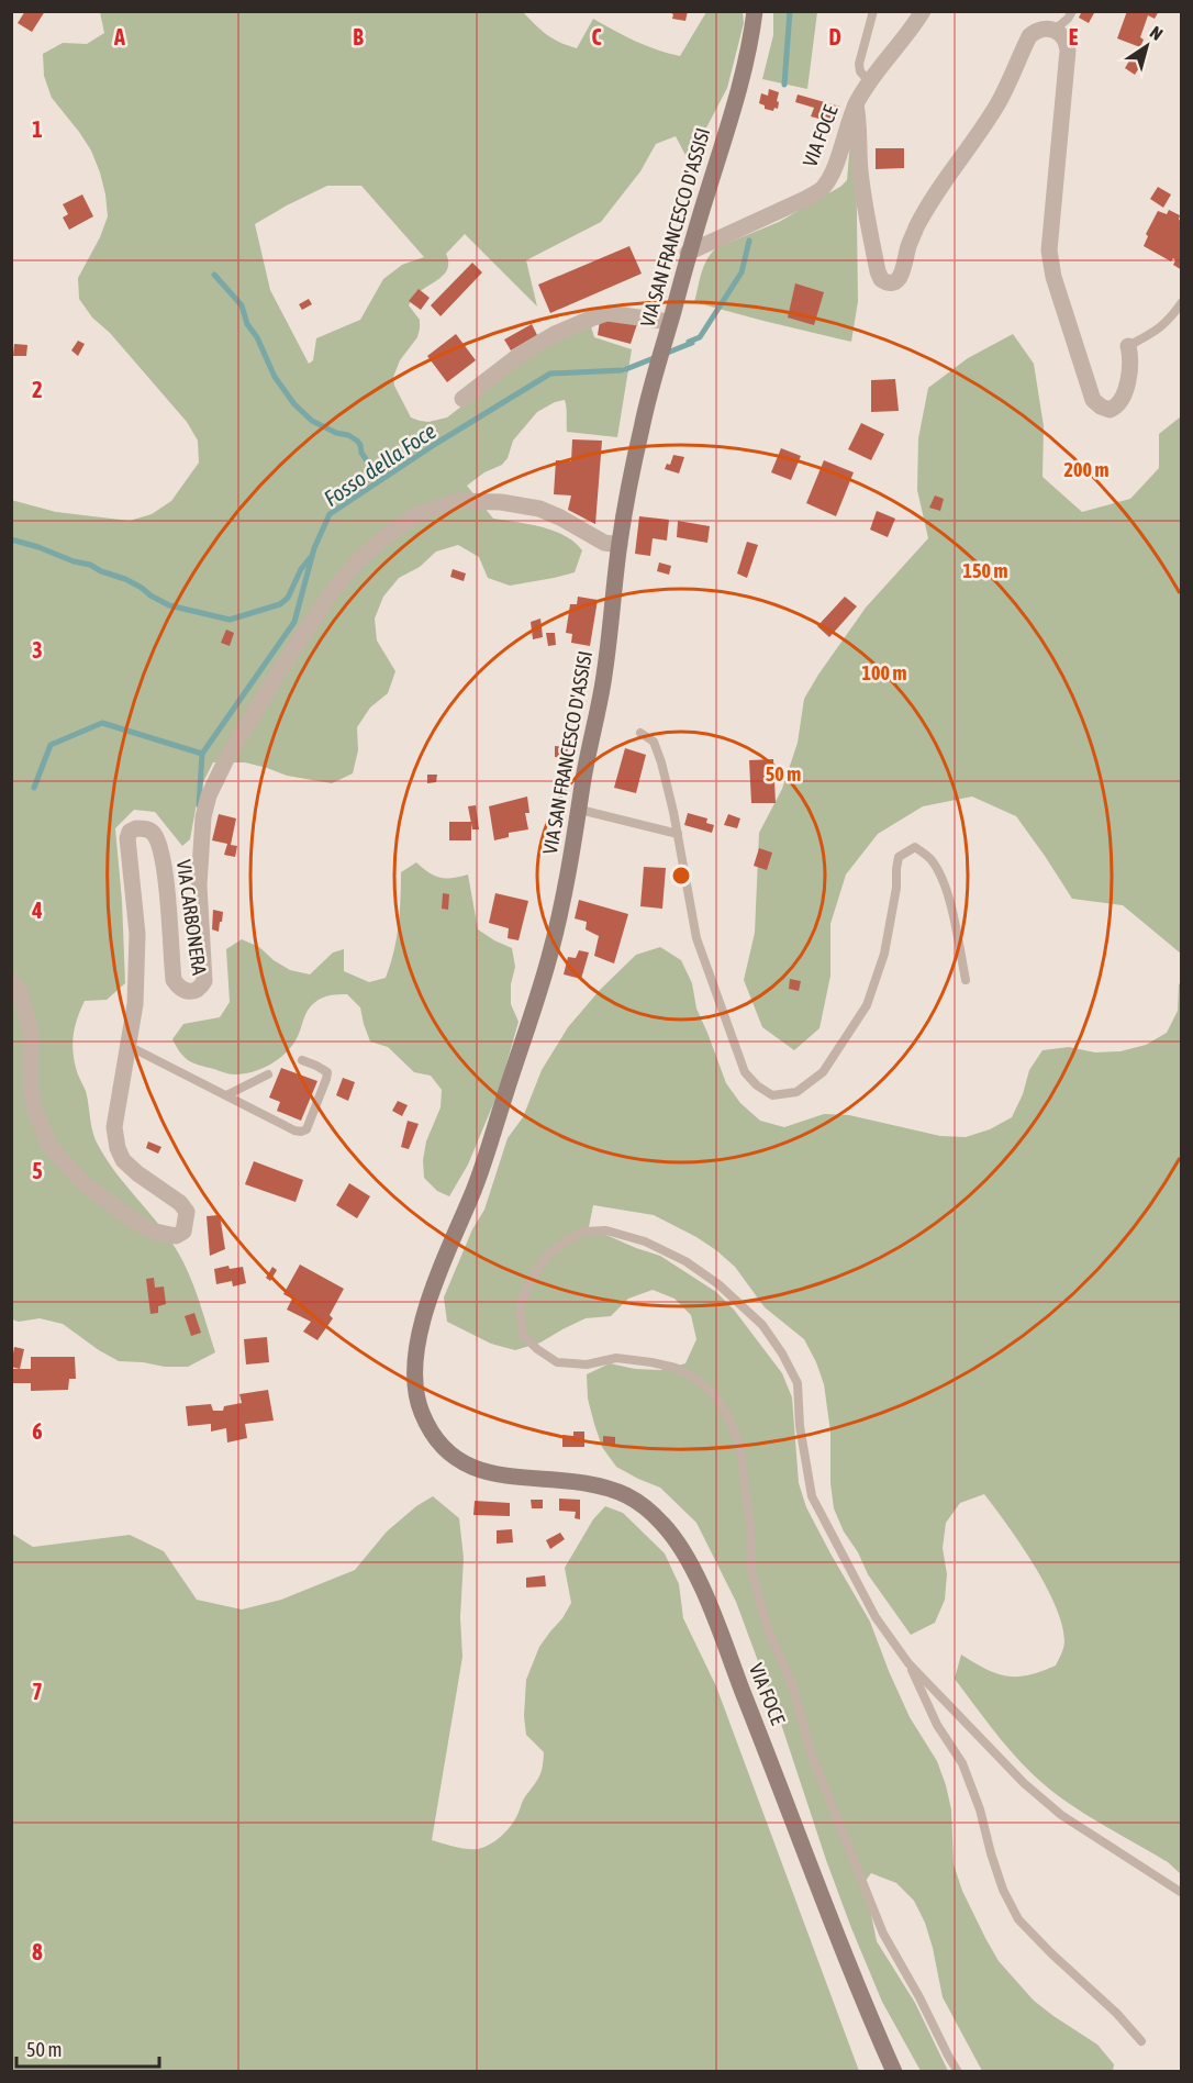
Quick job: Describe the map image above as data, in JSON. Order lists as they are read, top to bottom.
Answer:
{
  "streets": {
    "main road": ["VIA FOCE", "VIA SAN FRANCESCO D'ASSISI"],
    "street": ["VIA CARBONERA"]
  },
  "crossings": [
    ["VIA FOCE", "VIA SAN FRANCESCO D'ASSISI"],
    ["VIA SAN FRANCESCO D'ASSISI", "VIA CARBONERA"]
  ],
  "water": ["Fosso della Foce"],
  "scale_bar": "50 m",
  "north": "top right",
  "grid": {
    "columns": [
      "A",
      "B",
      "C",
      "D",
      "E"
    ],
    "rows": [
      "1",
      "2",
      "3",
      "4",
      "5",
      "6",
      "7",
      "8"
    ]
  },
  "rings": [
    "200 m",
    "150 m",
    "100 m",
    "50 m"
  ]
}
